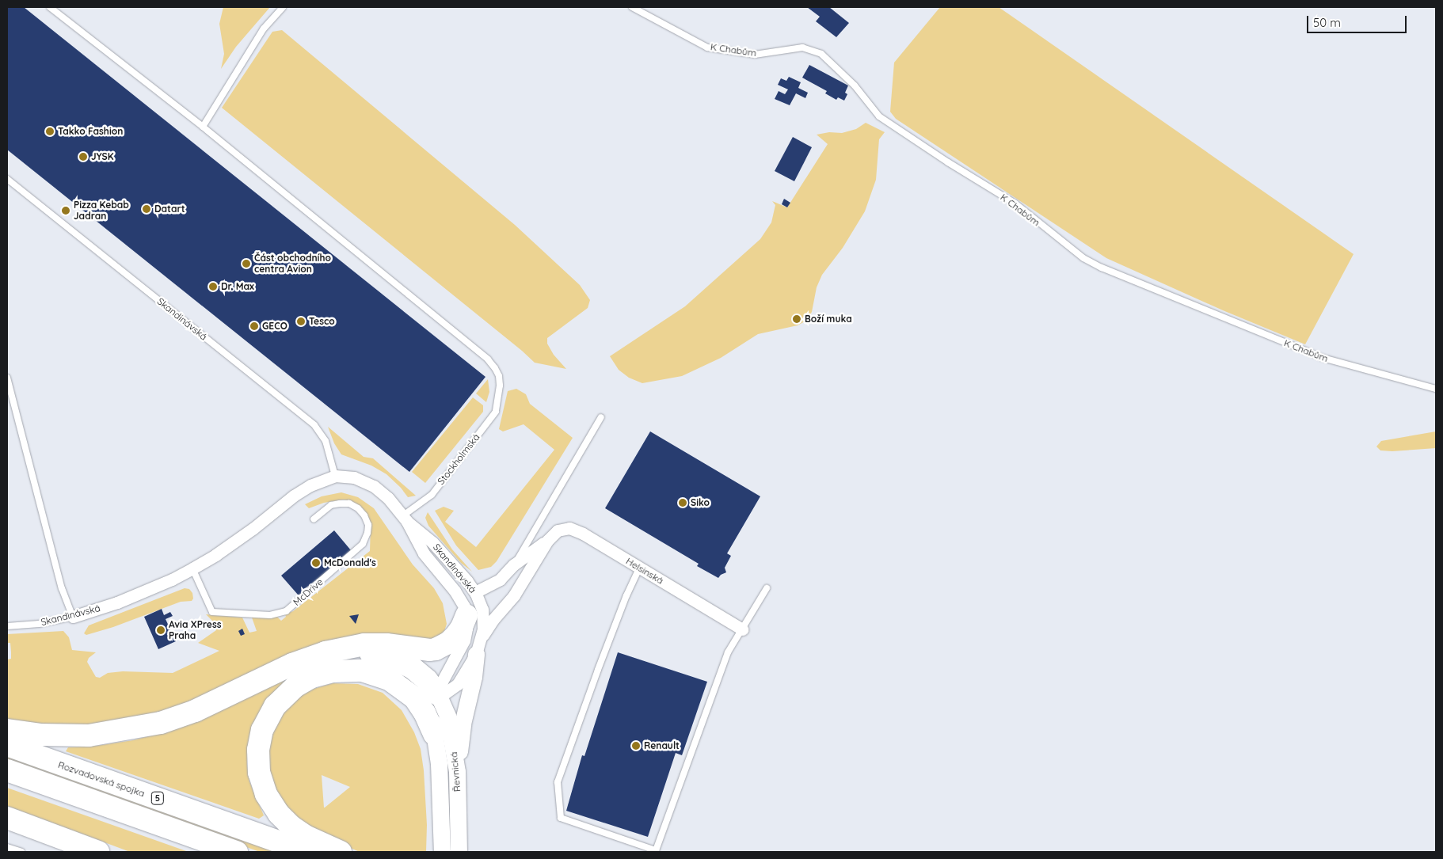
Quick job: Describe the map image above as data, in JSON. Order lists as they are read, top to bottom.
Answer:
{
  "streets": {
    "highway": ["Rozvadovská spojka", "5"],
    "main road": ["Řevnická"],
    "street": ["Skandinávská", "Helsinská"],
    "lane": ["K Chabům", "Stockholmská", "McDrive"]
  },
  "crossings": [
    ["Skandinávská", "Stockholmská"],
    ["Skandinávská", "Helsinská"],
    ["Skandinávská", "McDrive"],
    ["Skandinávská", "Řevnická"]
  ],
  "places": [
    "Takko Fashion",
    "JYSK",
    "Datart",
    "Pizza Kebab Jadran",
    "Část obchodního centra Avion",
    "Dr. Max",
    "Boží muka",
    "Tesco",
    "GECO",
    "Siko",
    "McDonald's",
    "Avia XPress Praha",
    "Renault"
  ],
  "scale_bar": "50 m"
}
